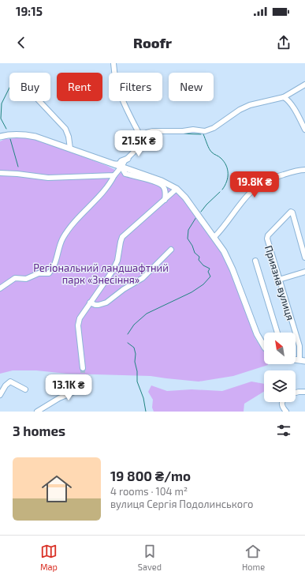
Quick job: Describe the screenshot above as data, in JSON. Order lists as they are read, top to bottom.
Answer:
{
  "streets": {
    "street": ["Приязна вулиця"]
  },
  "parks": ["Регіональний ландшафтний парк «Знесіння»"],
  "north": "top left",
  "page": {
    "status": "19:15",
    "header": "Roofr",
    "chip": [
      "Buy",
      "Rent",
      "Filters",
      "New"
    ],
    "price": ["21.5K ₴", "19.8K ₴", "13.1K ₴"],
    "heading": "3 homes",
    "list": [
      {
        "name": "19 800 ₴/mo",
        "note": "4 rooms · 104 m² · вулиця Сергія Подолинського"
      }
    ],
    "tabs": ["Map", "Saved", "Home"]
  }
}
